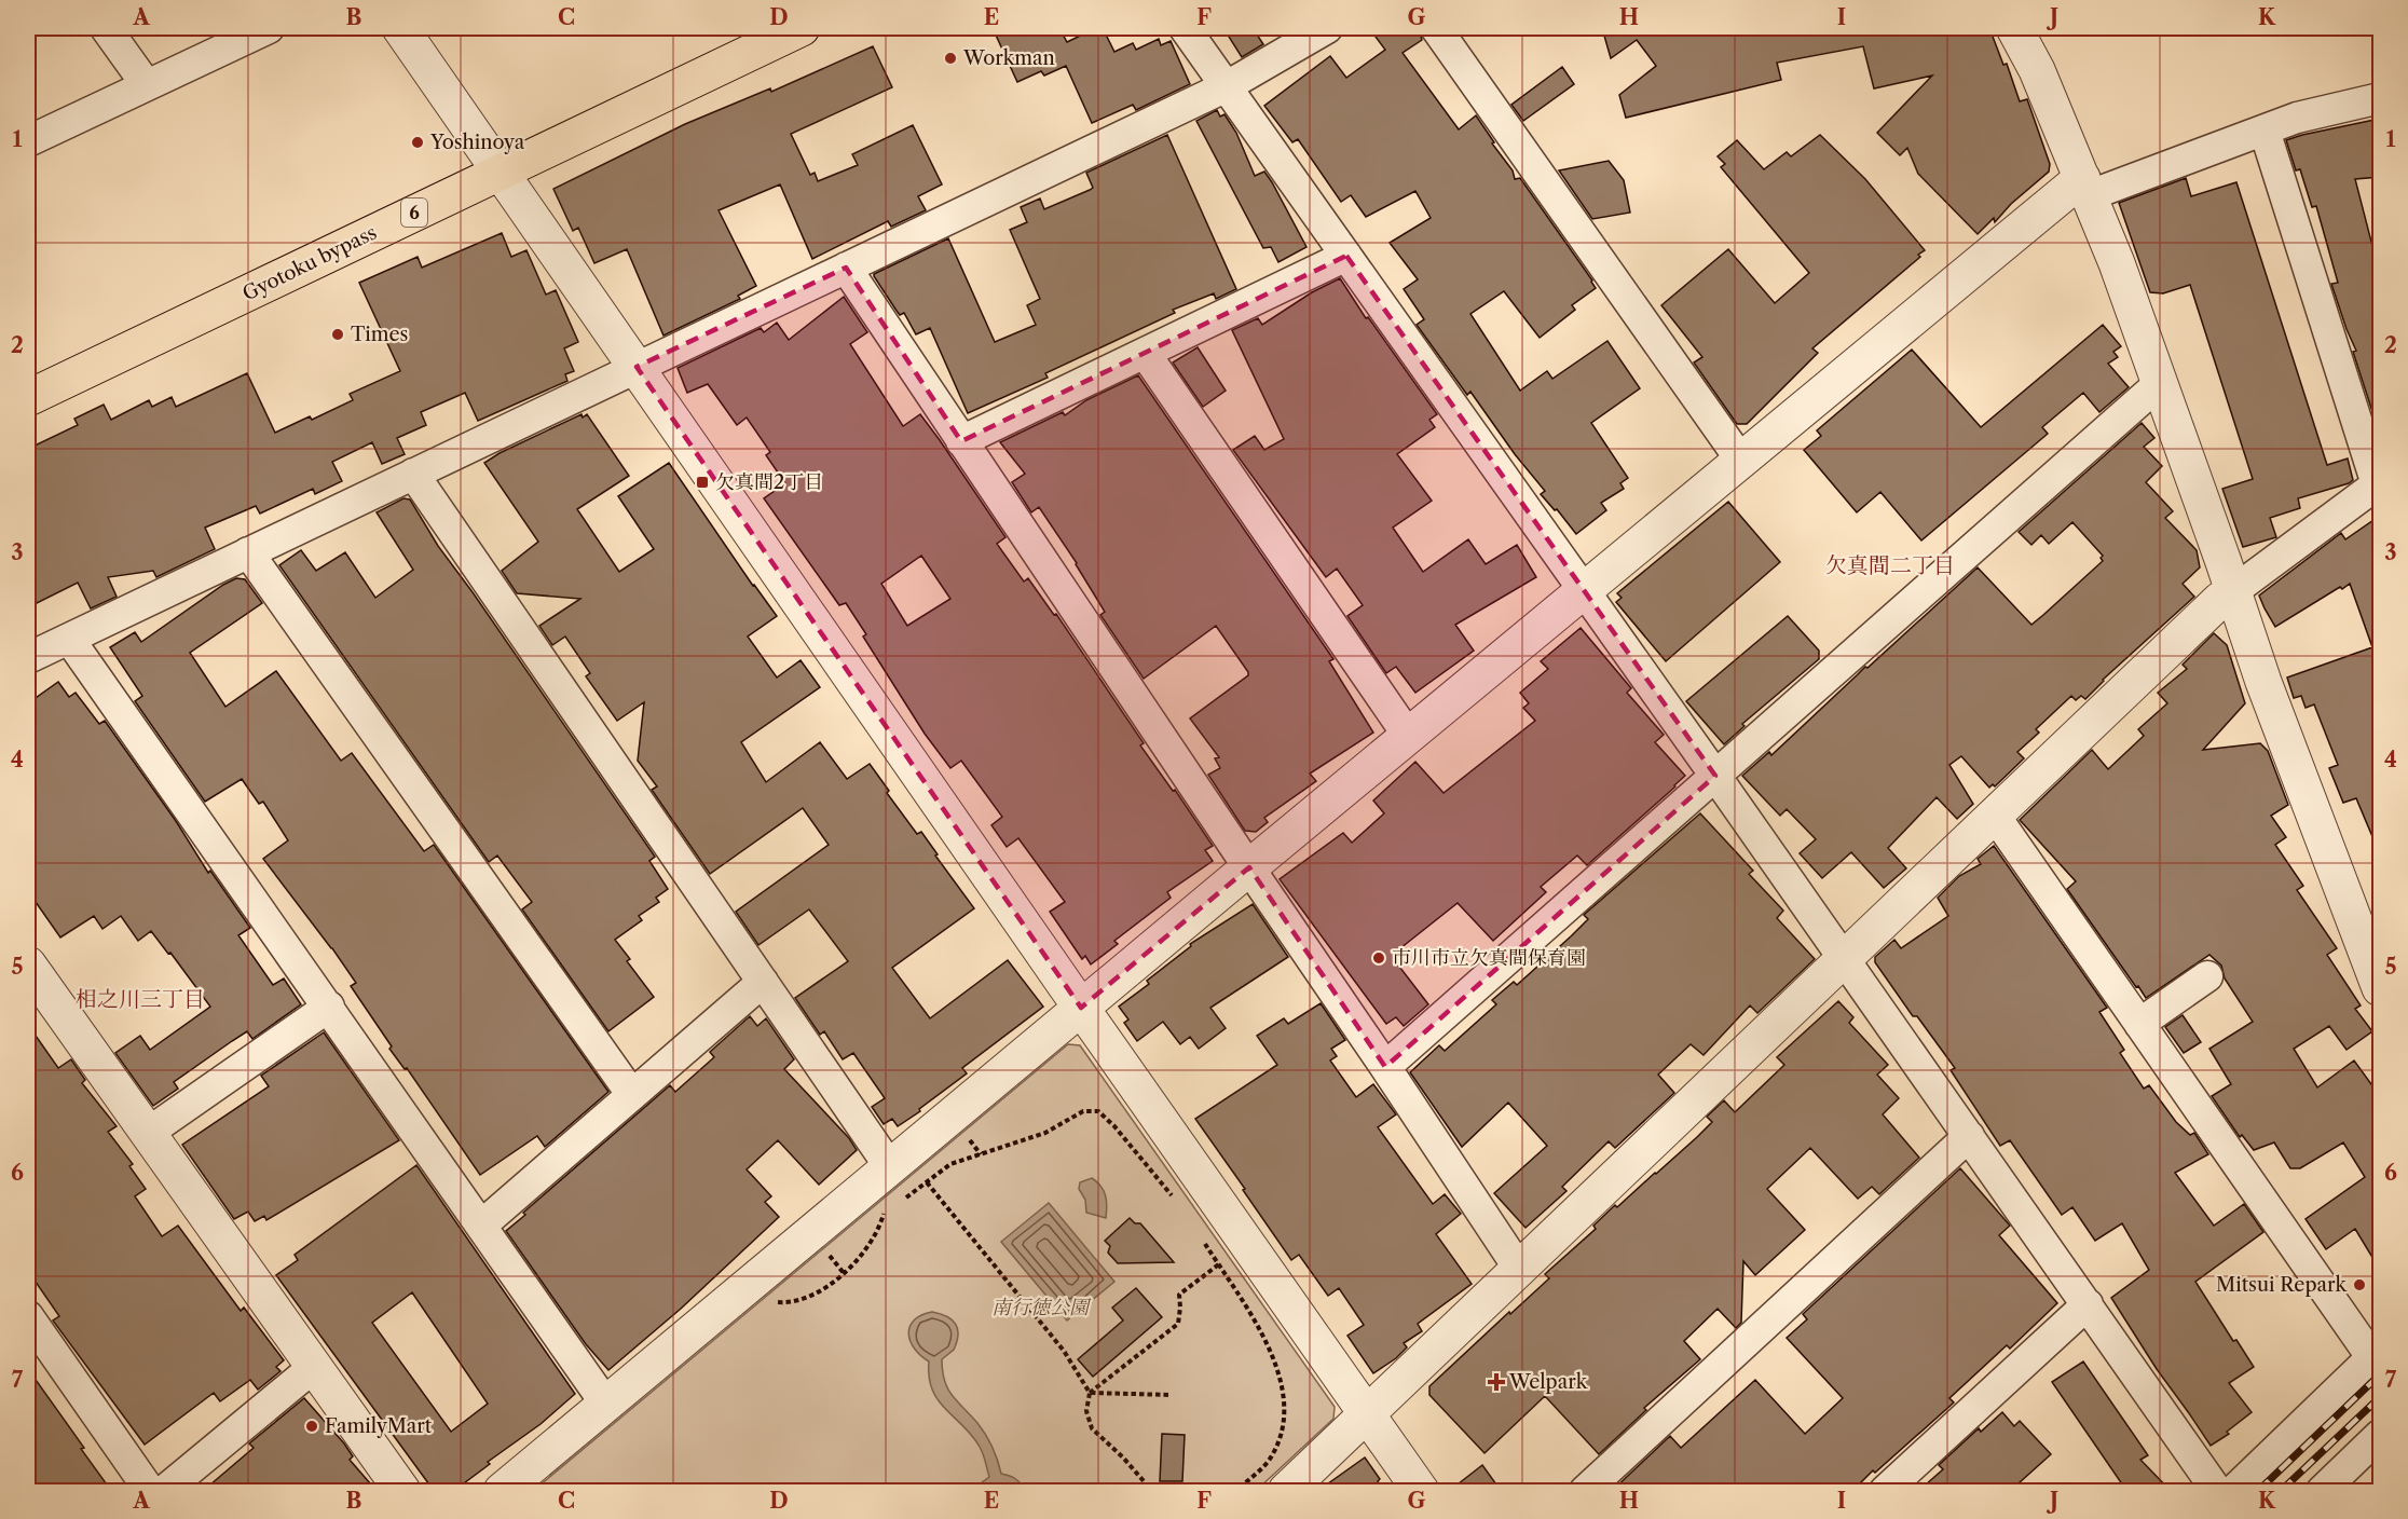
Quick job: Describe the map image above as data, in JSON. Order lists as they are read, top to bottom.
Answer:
{
  "streets": {
    "main road": ["6", "Gyotoku bypass"]
  },
  "districts": ["欠真間二丁目", "相之川三丁目"],
  "parks": ["南行徳公園"],
  "places": {
    "other": [
      "Workman",
      "Yoshinoya",
      "Times",
      "市川市立欠真間保育園",
      "Mitsui Repark",
      "FamilyMart"
    ],
    "transit": ["欠真間2丁目"],
    "health": ["Welpark"]
  },
  "grid": {
    "columns": [
      "A",
      "B",
      "C",
      "D",
      "E",
      "F",
      "G",
      "H",
      "I",
      "J",
      "K"
    ],
    "rows": [
      "1",
      "2",
      "3",
      "4",
      "5",
      "6",
      "7"
    ]
  }
}
